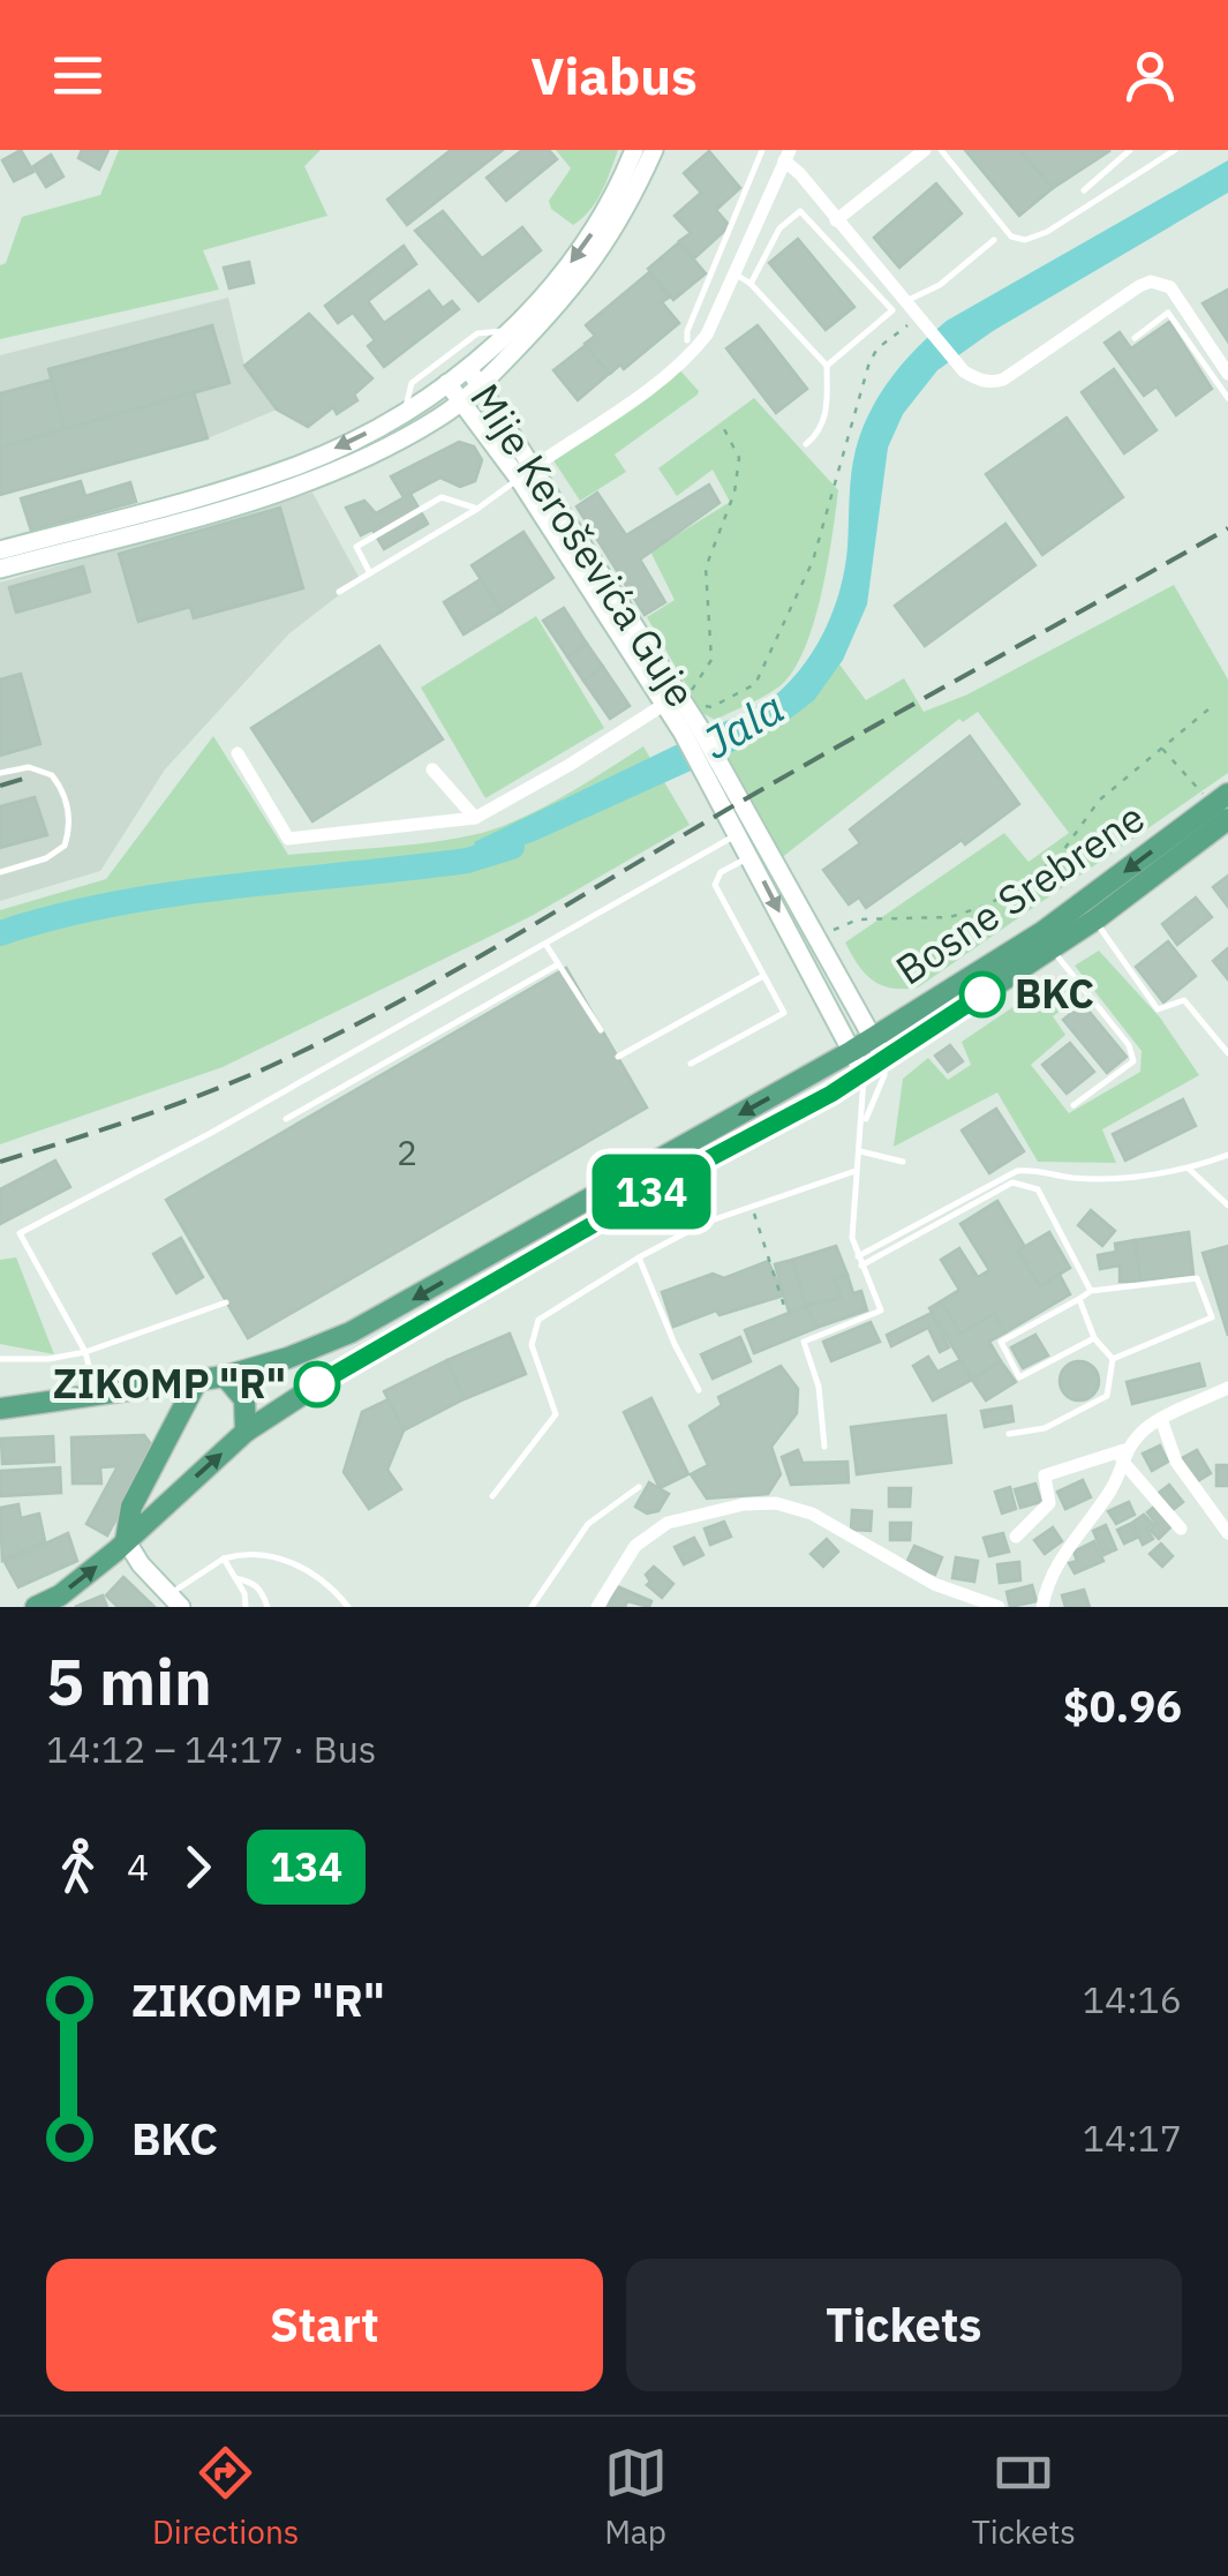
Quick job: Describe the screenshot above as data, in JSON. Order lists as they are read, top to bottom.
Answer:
{
  "streets": {
    "main road": ["Mije Keroševića Guje", "Bosne Srebrene"]
  },
  "water": ["Jala"],
  "places": ["BKC", "ZIKOMP \"R\""],
  "lines": ["bus line 134"],
  "house_numbers": ["2"],
  "page": {
    "header": "Viabus",
    "on_map": "134",
    "heading": ["5 min", "14:12 – 14:17 · Bus", "$0.96"],
    "legs": ["4", "134"],
    "list": [
      {
        "name": "ZIKOMP \"R\"",
        "value": "14:16"
      },
      {
        "name": "BKC",
        "value": "14:17"
      }
    ],
    "buttons": ["Start", "Tickets"],
    "tabs": ["Directions", "Map", "Tickets"]
  }
}
